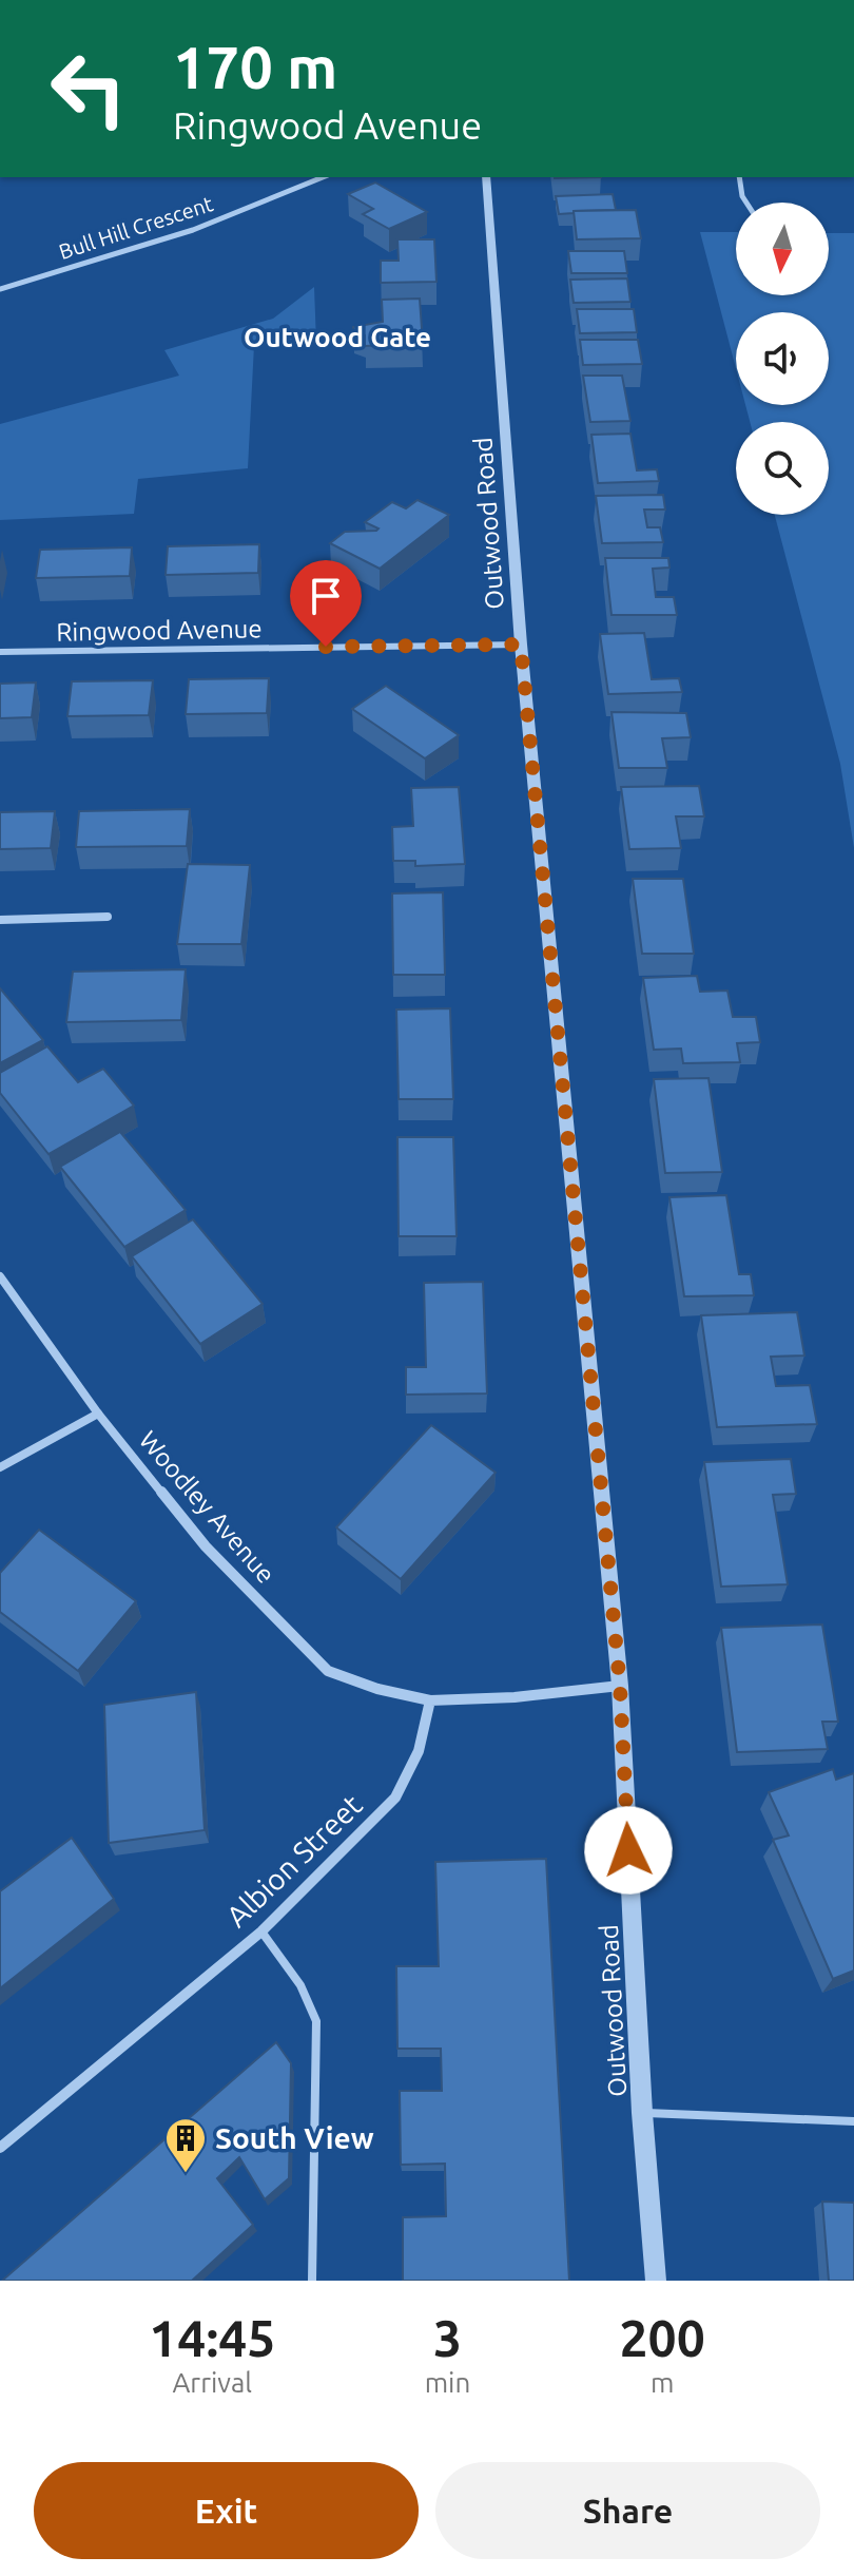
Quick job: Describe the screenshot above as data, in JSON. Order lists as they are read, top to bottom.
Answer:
{
  "streets": {
    "street": [
      "Bull Hill Crescent",
      "Outwood Road",
      "Ringwood Avenue",
      "Woodley Avenue",
      "Albion Street"
    ]
  },
  "crossings": [
    ["Outwood Road", "Ringwood Avenue"],
    ["Woodley Avenue", "Albion Street"]
  ],
  "districts": ["Outwood Gate"],
  "places": {
    "building": ["South View"]
  },
  "north": "bottom",
  "page": {
    "turn": ["170 m", "Ringwood Avenue"],
    "eta": [
      "14:45",
      "Arrival",
      "3",
      "min",
      "200",
      "m"
    ],
    "buttons": ["Exit", "Share"]
  }
}
